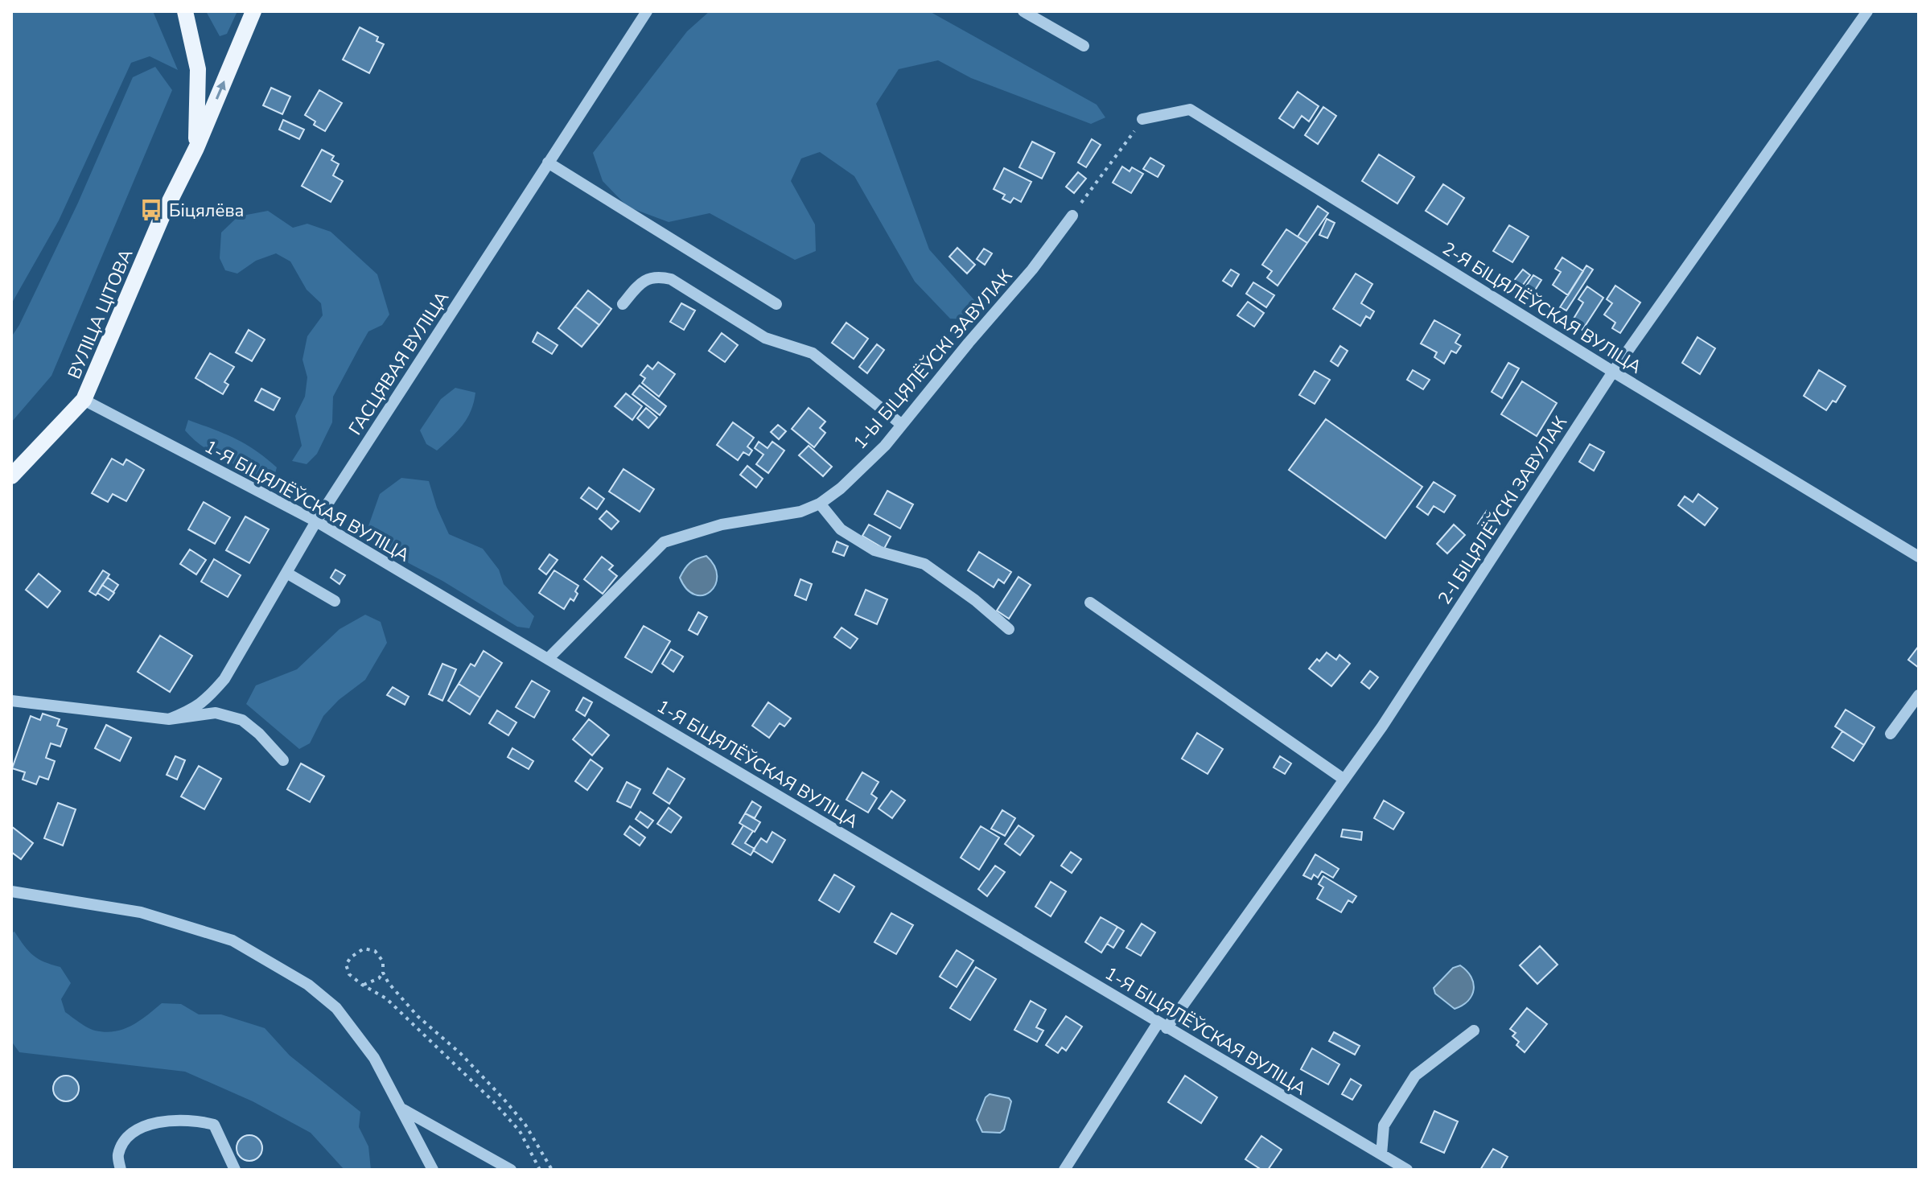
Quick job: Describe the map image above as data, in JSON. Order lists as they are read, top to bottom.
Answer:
{
  "streets": {
    "main road": ["ВУЛІЦА ЦІТОВА"],
    "street": [
      "2-Я БІЦЯЛЁЎСКАЯ ВУЛІЦА",
      "1-Ы БІЦЯЛЁЎСКІ ЗАВУЛАК",
      "ГАСЦЯВАЯ ВУЛІЦА",
      "1-Я БІЦЯЛЁЎСКАЯ ВУЛІЦА",
      "2-І БІЦЯЛЁЎСКІ ЗАВУЛАК"
    ]
  },
  "crossings": [
    ["2-Я БІЦЯЛЁЎСКАЯ ВУЛІЦА", "2-І БІЦЯЛЁЎСКІ ЗАВУЛАК"],
    ["ВУЛІЦА ЦІТОВА", "1-Я БІЦЯЛЁЎСКАЯ ВУЛІЦА"],
    ["1-Ы БІЦЯЛЁЎСКІ ЗАВУЛАК", "1-Я БІЦЯЛЁЎСКАЯ ВУЛІЦА"],
    ["ГАСЦЯВАЯ ВУЛІЦА", "1-Я БІЦЯЛЁЎСКАЯ ВУЛІЦА"],
    ["1-Я БІЦЯЛЁЎСКАЯ ВУЛІЦА", "2-І БІЦЯЛЁЎСКІ ЗАВУЛАК"]
  ],
  "places": {
    "bus stop": ["Біцялёва"]
  }
}
